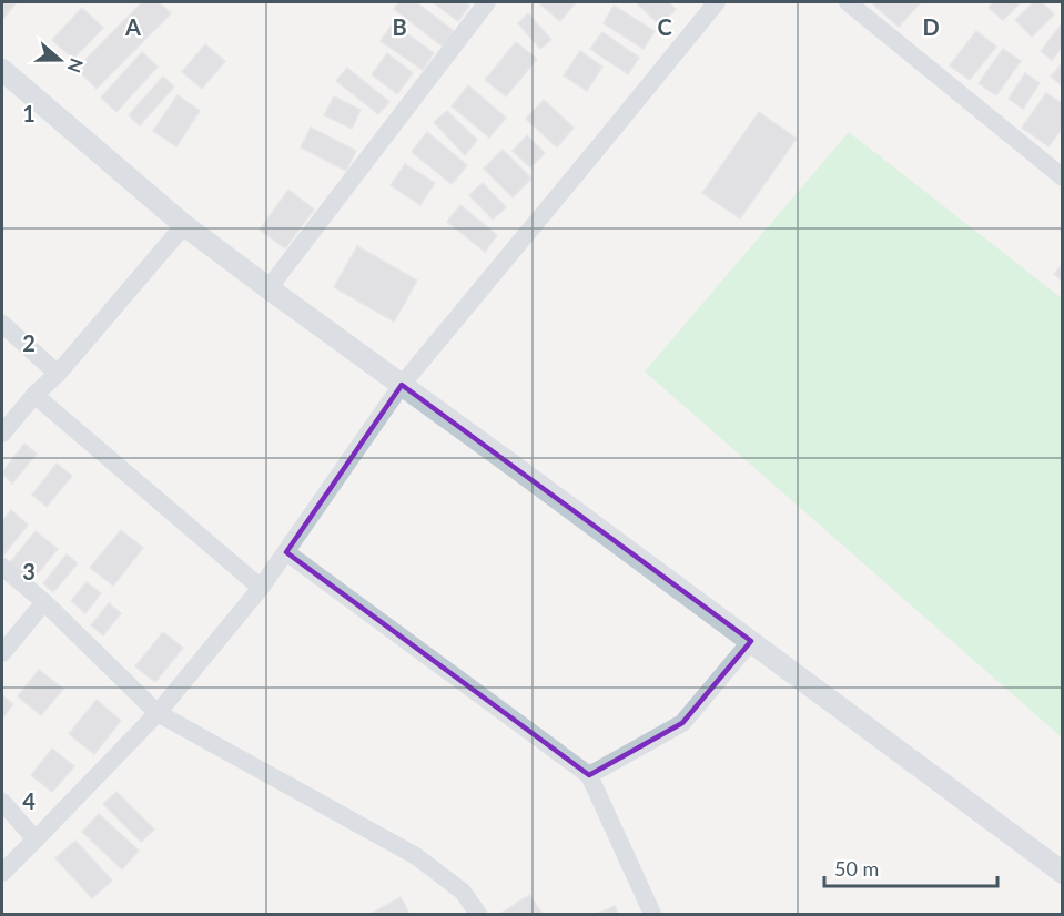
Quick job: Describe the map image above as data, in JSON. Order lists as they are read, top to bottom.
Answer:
{
  "scale_bar": "50 m",
  "north": "right",
  "grid": {
    "columns": [
      "A",
      "B",
      "C",
      "D"
    ],
    "rows": [
      "1",
      "2",
      "3",
      "4"
    ]
  }
}
